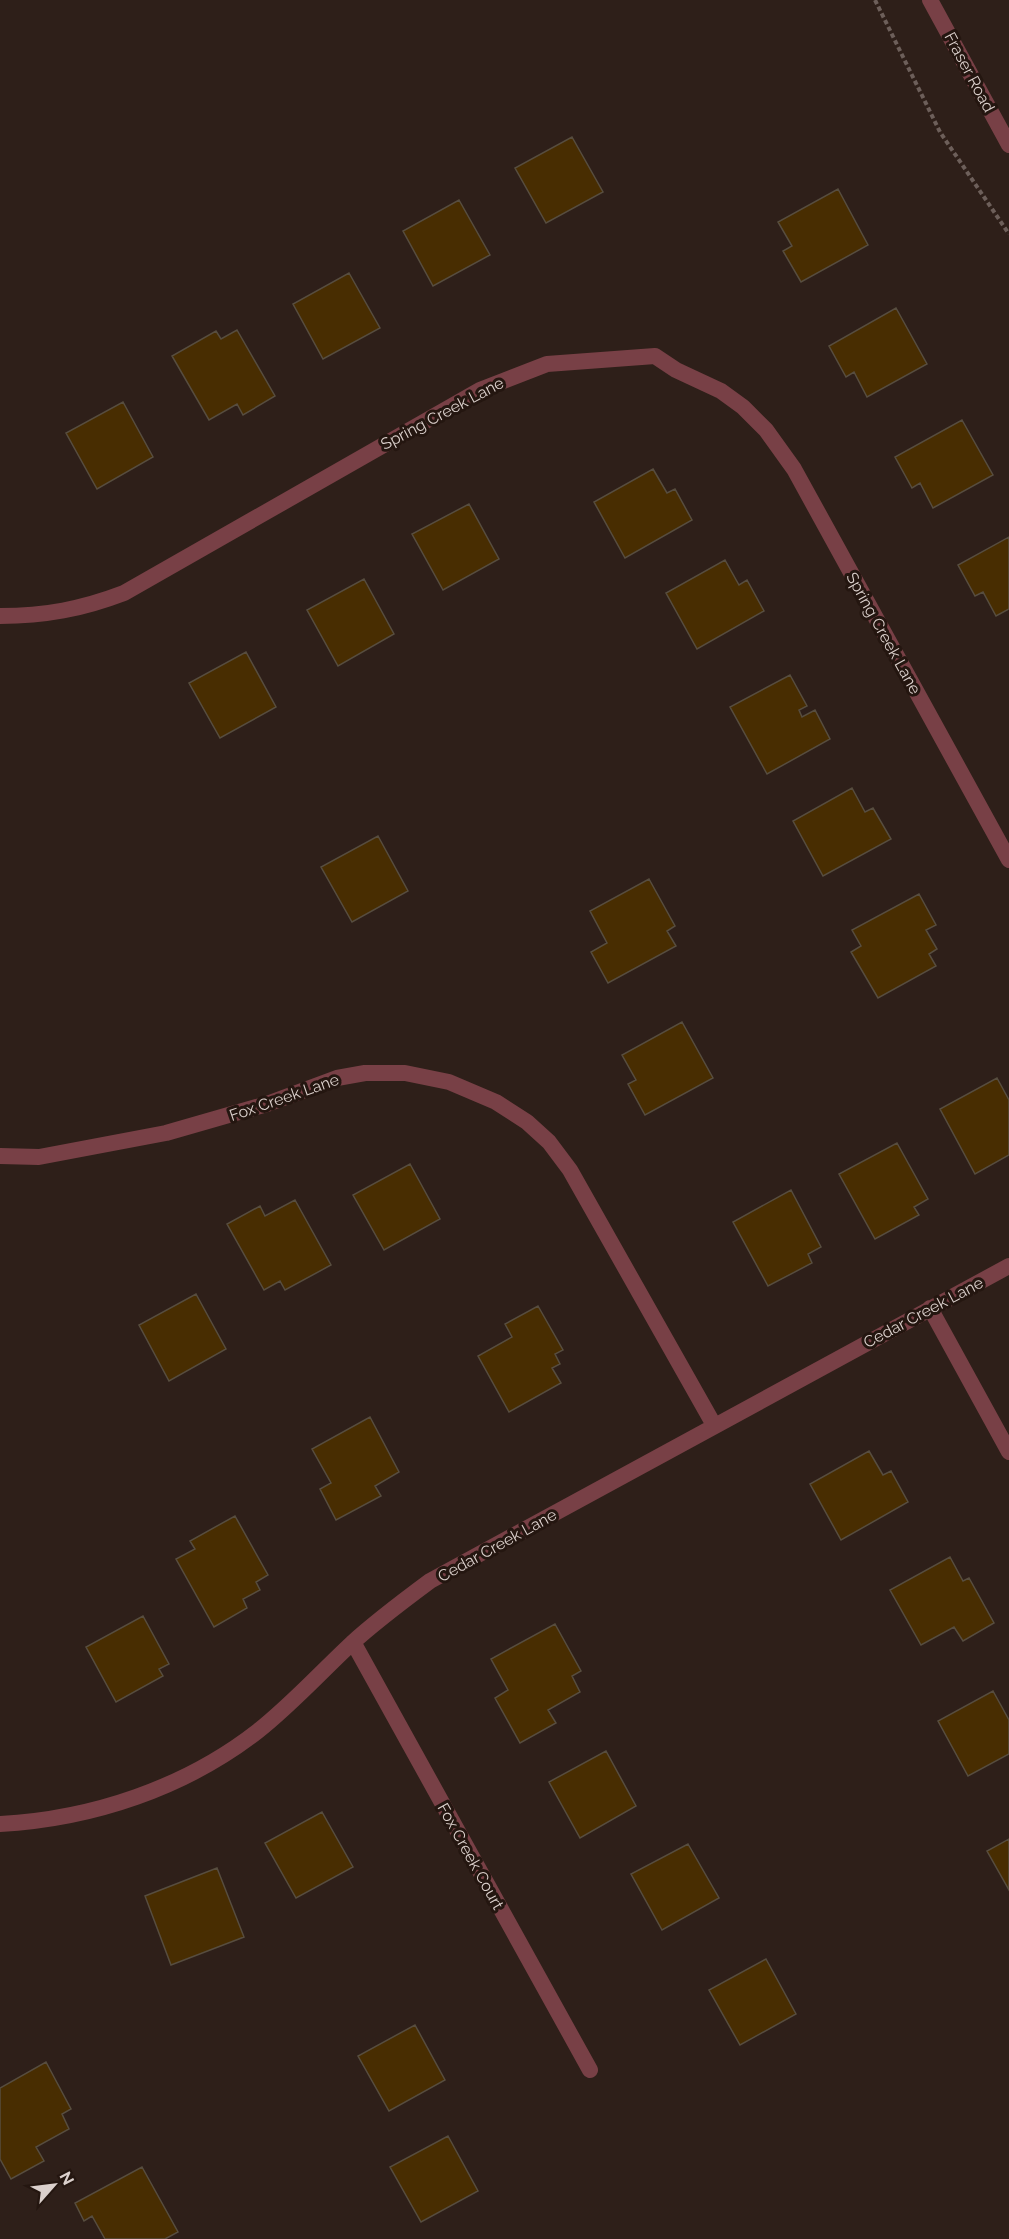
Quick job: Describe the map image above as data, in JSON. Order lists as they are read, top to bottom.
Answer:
{
  "streets": {
    "street": [
      "Fraser Road",
      "Spring Creek Lane",
      "Fox Creek Lane",
      "Cedar Creek Lane",
      "Fox Creek Court"
    ]
  },
  "crossings": [
    ["Fox Creek Lane", "Cedar Creek Lane"],
    ["Cedar Creek Lane", "Fox Creek Court"]
  ],
  "north": "top right"
}
